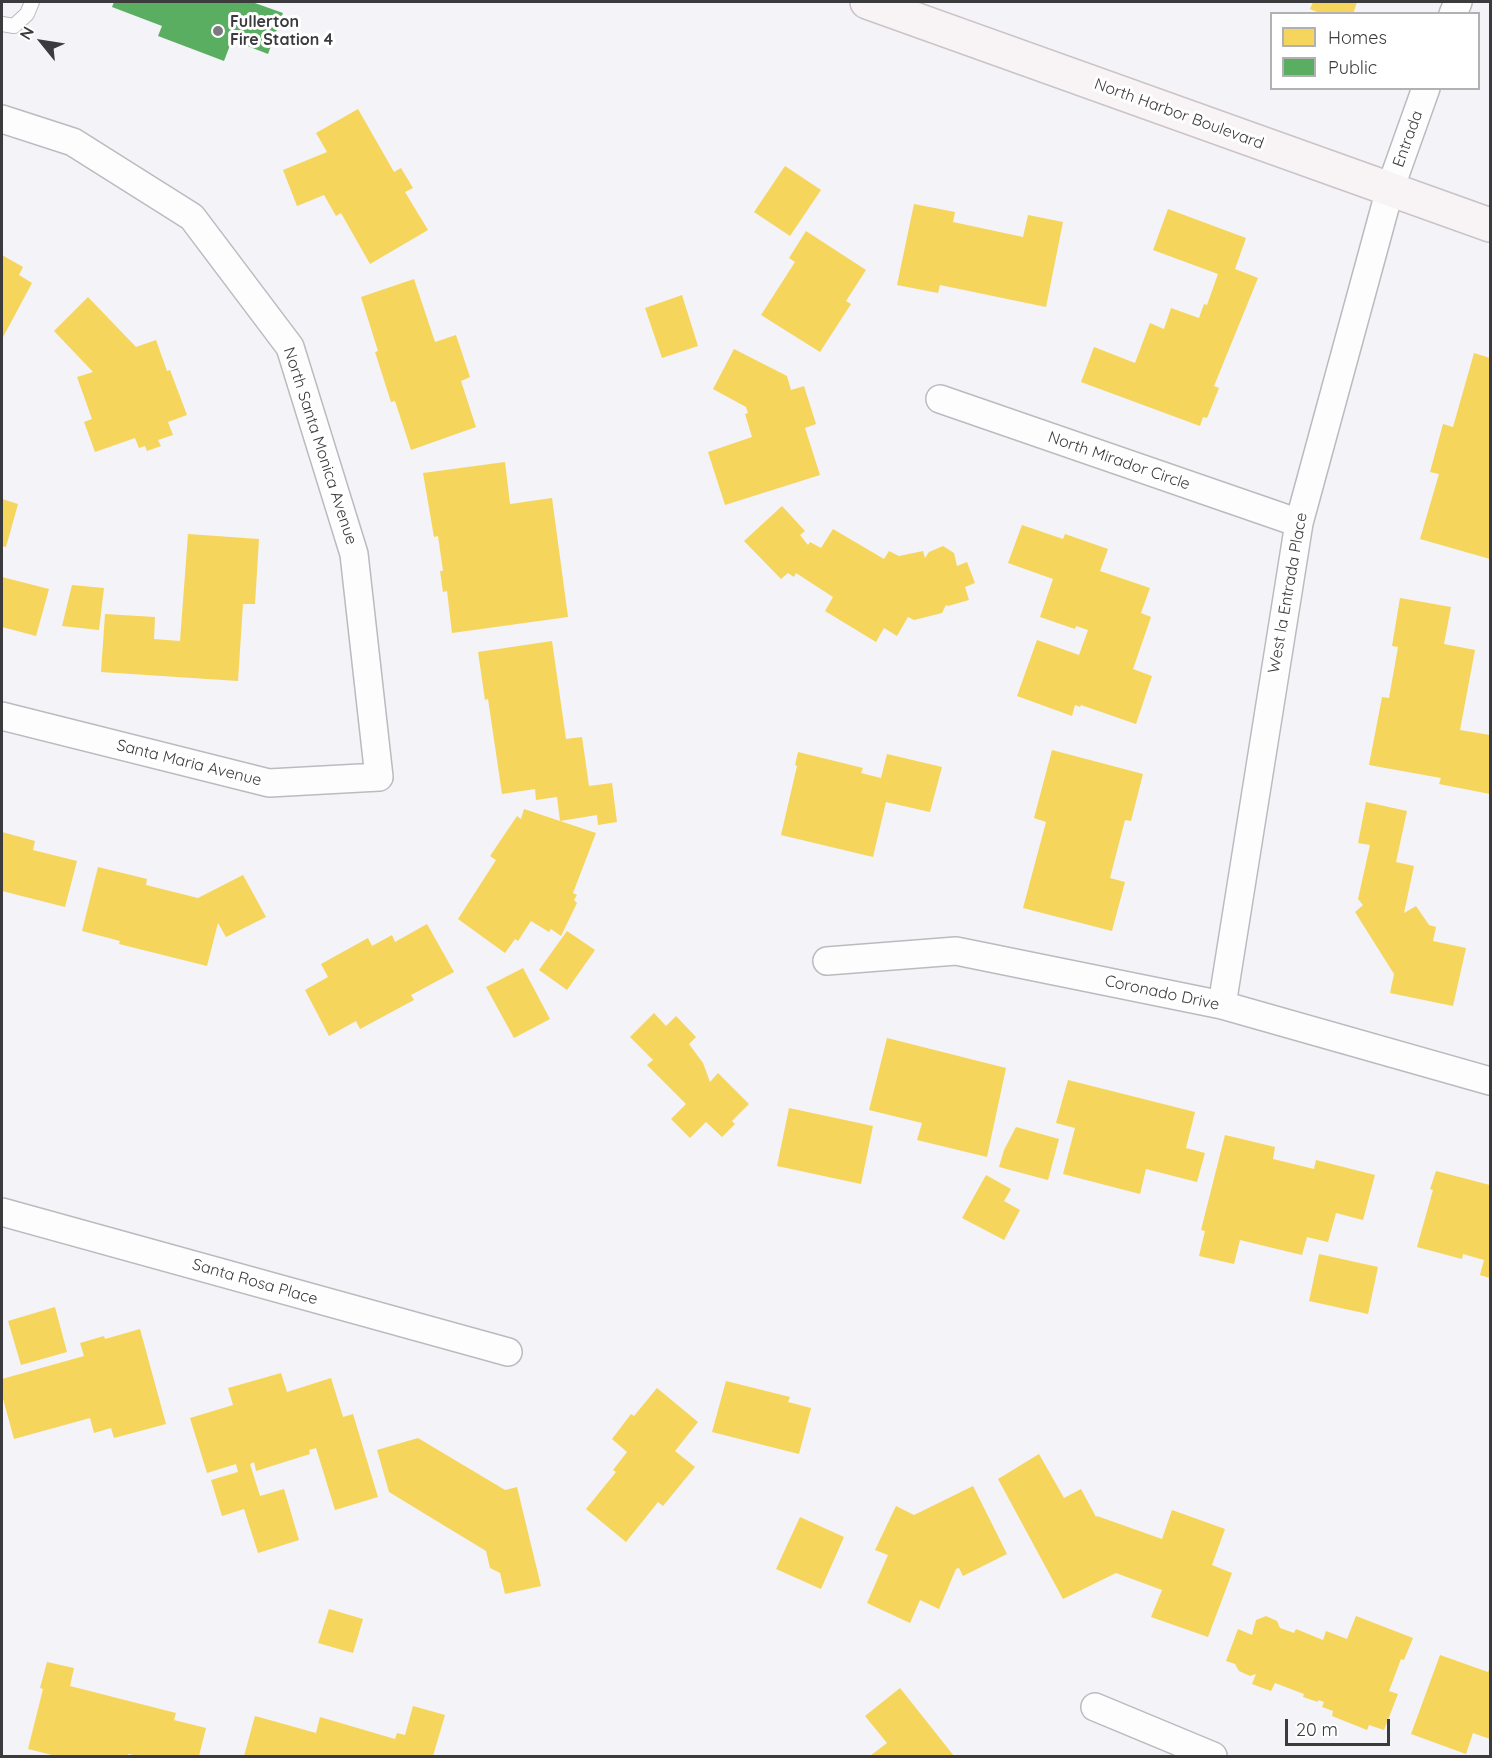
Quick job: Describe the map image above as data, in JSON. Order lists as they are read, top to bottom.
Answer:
{
  "streets": {
    "main road": ["North Harbor Boulevard"],
    "street": [
      "Entrada",
      "North Santa Monica Avenue",
      "North Mirador Circle",
      "West la Entrada Place",
      "Santa Maria Avenue",
      "Coronado Drive",
      "Santa Rosa Place"
    ]
  },
  "crossings": [
    ["North Harbor Boulevard", "Entrada"],
    ["North Harbor Boulevard", "West la Entrada Place"],
    ["Entrada", "West la Entrada Place"],
    ["North Santa Monica Avenue", "Santa Maria Avenue"],
    ["North Mirador Circle", "West la Entrada Place"],
    ["West la Entrada Place", "Coronado Drive"]
  ],
  "places": ["Fullerton Fire Station 4"],
  "legend": ["Homes", "Public"],
  "scale_bar": "20 m",
  "north": "top left"
}
